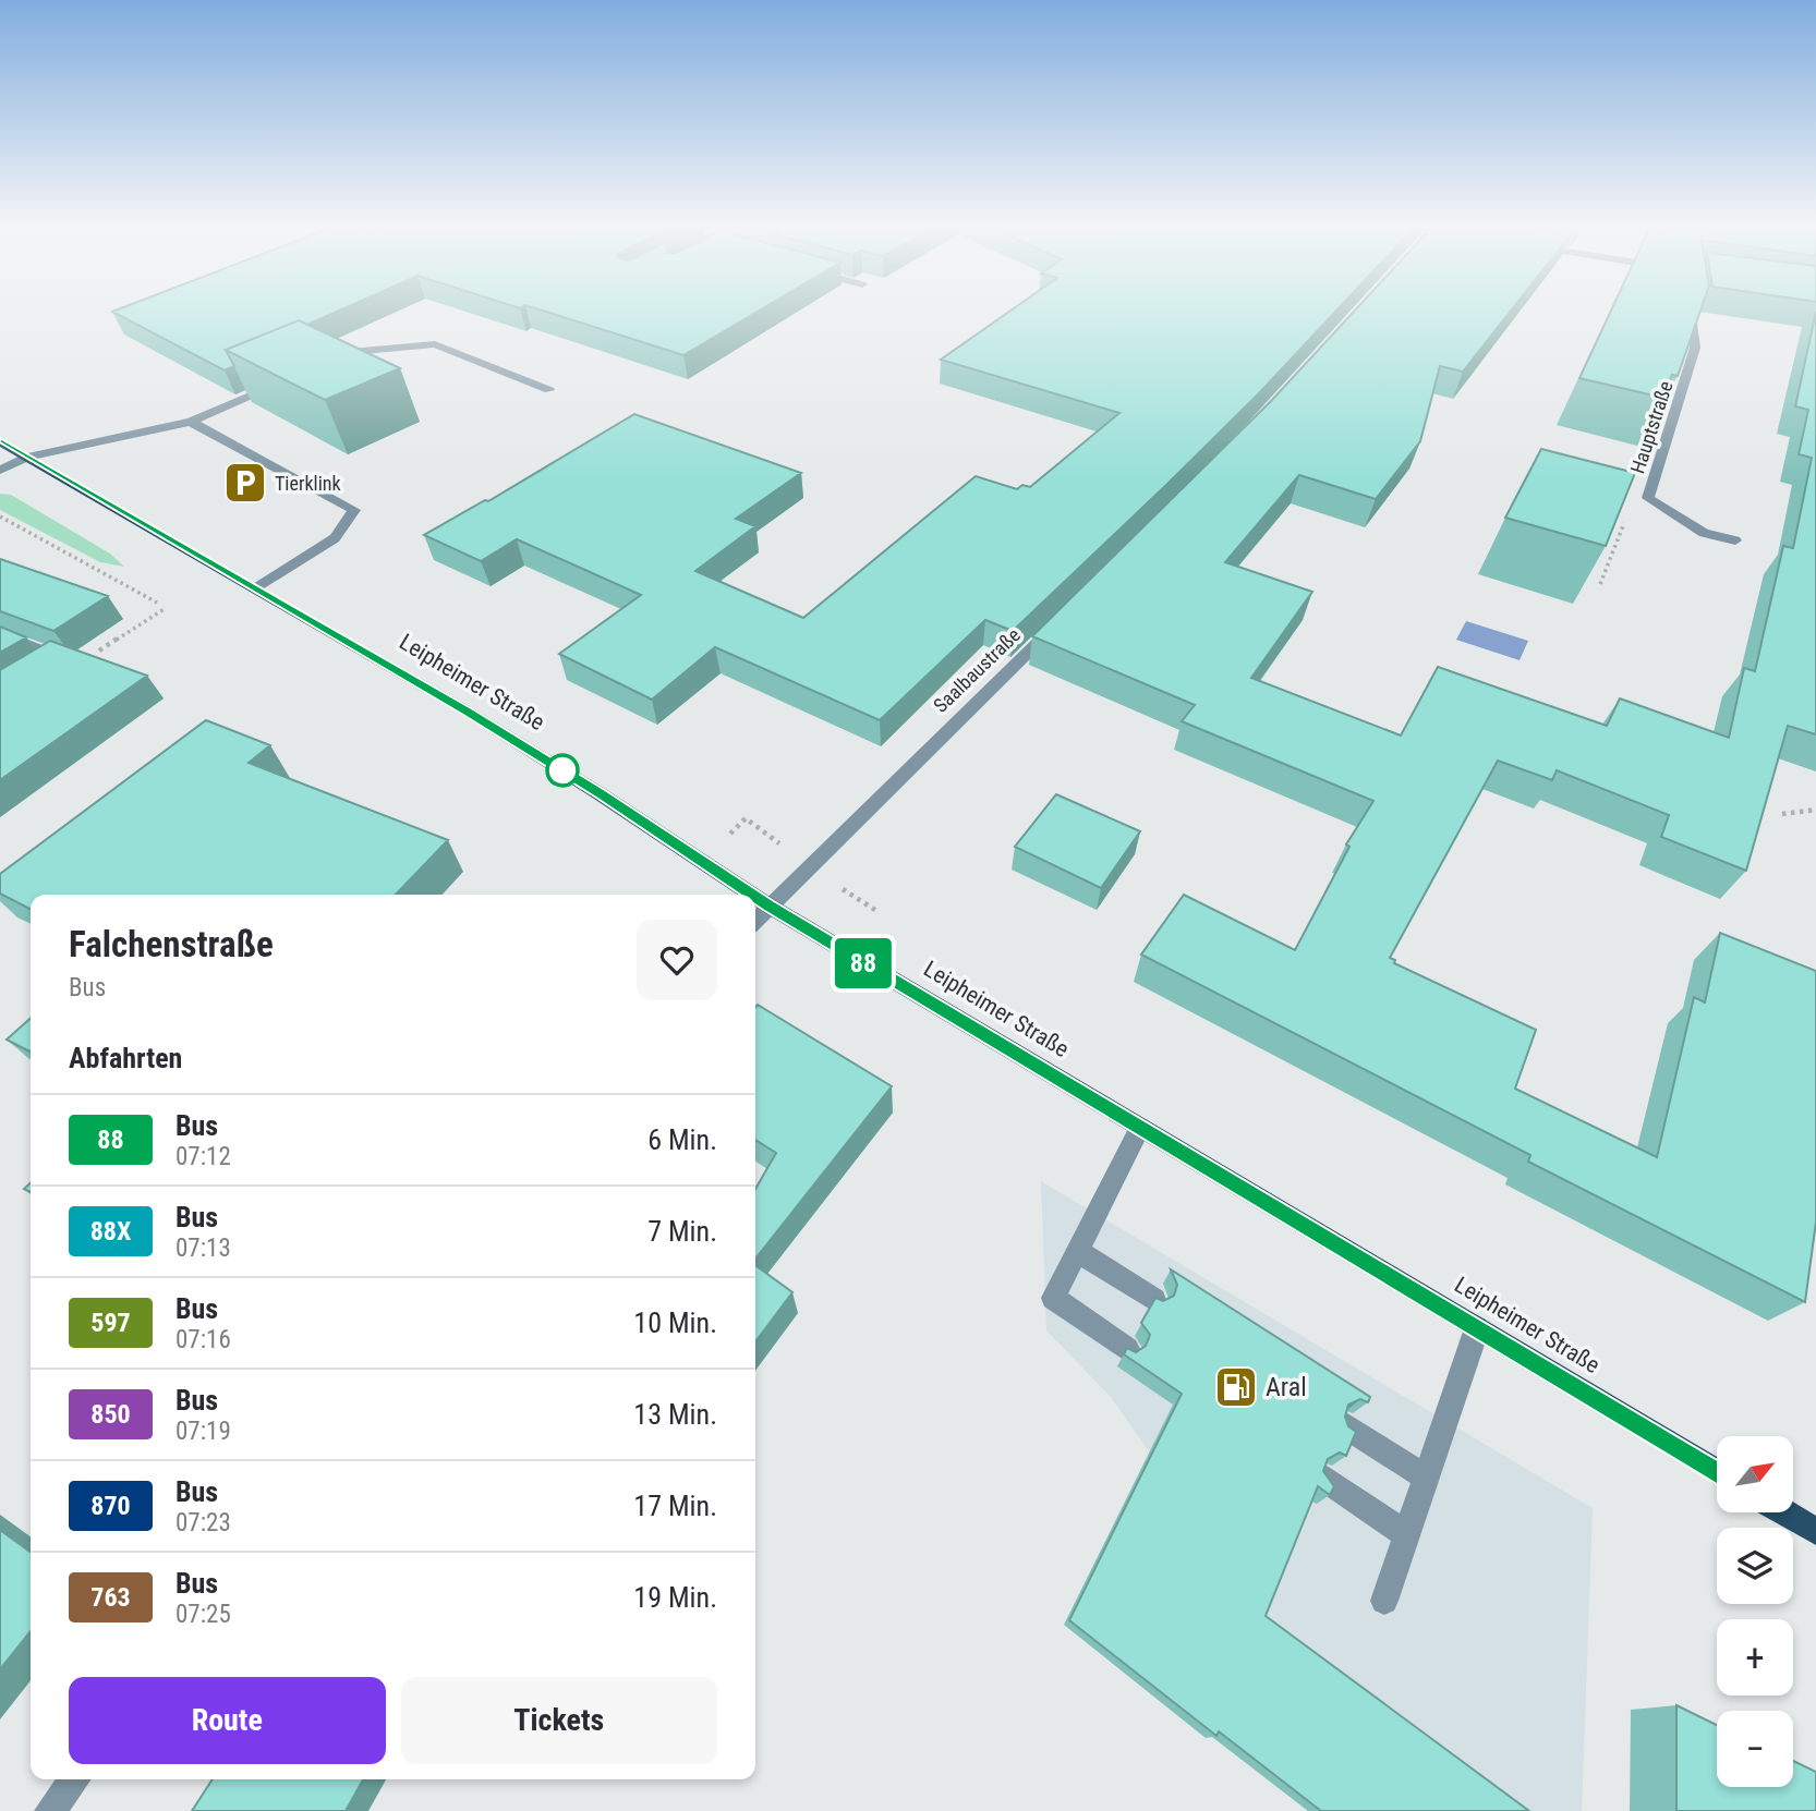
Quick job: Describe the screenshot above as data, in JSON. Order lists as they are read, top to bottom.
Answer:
{
  "streets": {
    "main road": ["Leipheimer Straße"],
    "street": ["Hauptstraße", "Saalbaustraße"]
  },
  "crossings": [
    ["Saalbaustraße", "Leipheimer Straße"]
  ],
  "places": {
    "parking": ["Tierklink"],
    "fuel station": ["Aral"]
  },
  "lines": ["bus line 88"],
  "north": "top right",
  "page": {
    "on_map": "88",
    "heading": [
      ["Falchenstraße", "Bus"],
      "Abfahrten"
    ],
    "list": [
      {
        "mark": "88",
        "name": "Bus",
        "note": "07:12",
        "value": "6 Min."
      },
      {
        "mark": "88X",
        "name": "Bus",
        "note": "07:13",
        "value": "7 Min."
      },
      {
        "mark": "597",
        "name": "Bus",
        "note": "07:16",
        "value": "10 Min."
      },
      {
        "mark": "850",
        "name": "Bus",
        "note": "07:19",
        "value": "13 Min."
      },
      {
        "mark": "870",
        "name": "Bus",
        "note": "07:23",
        "value": "17 Min."
      },
      {
        "mark": "763",
        "name": "Bus",
        "note": "07:25",
        "value": "19 Min."
      }
    ],
    "map_buttons": ["+", "−"],
    "buttons": ["Route", "Tickets"]
  }
}
